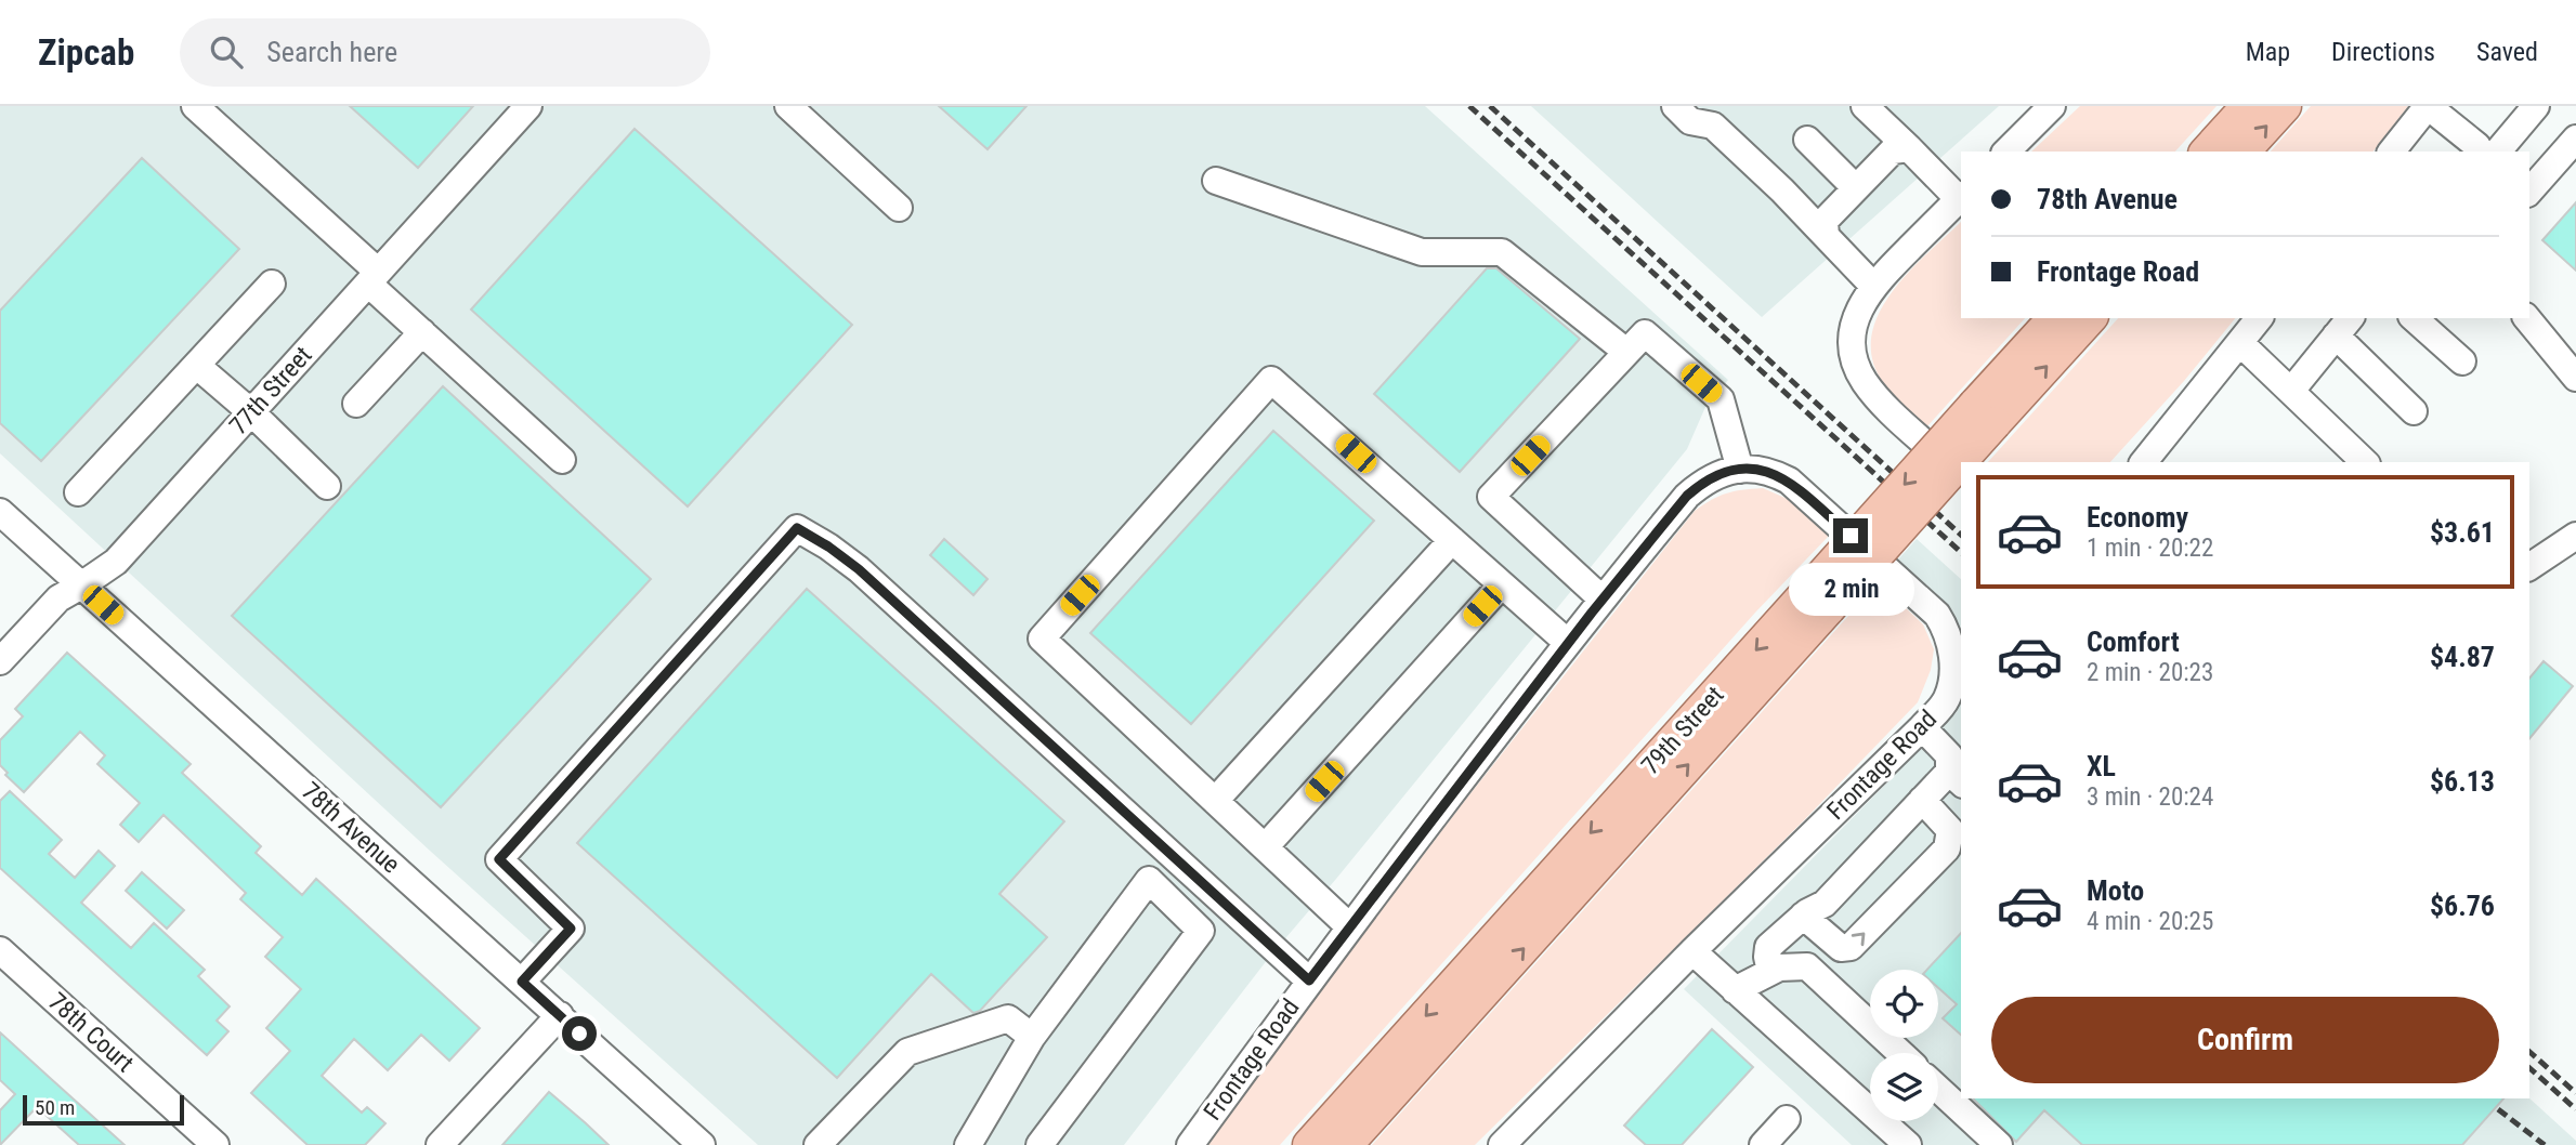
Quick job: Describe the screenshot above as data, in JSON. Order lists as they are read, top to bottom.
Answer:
{
  "streets": {
    "main road": ["79th Street"],
    "street": [
      "77th Street",
      "Frontage Road",
      "78th Avenue",
      "78th Court"
    ]
  },
  "crossings": [
    ["77th Street", "78th Avenue"]
  ],
  "scale_bar": "50 m",
  "page": {
    "header": "Zipcab",
    "search": "Search here",
    "nav": ["Map", "Directions", "Saved"],
    "banner": ["78th Avenue", "Frontage Road"],
    "list": [
      {
        "name": "Economy",
        "note": "1 min · 20:22",
        "value": "$3.61"
      },
      {
        "name": "Comfort",
        "note": "2 min · 20:23",
        "value": "$4.87"
      },
      {
        "name": "XL",
        "note": "3 min · 20:24",
        "value": "$6.13"
      },
      {
        "name": "Moto",
        "note": "4 min · 20:25",
        "value": "$6.76"
      }
    ],
    "bubble": "2 min",
    "buttons": "Confirm",
    "scale": "50 m"
  }
}
